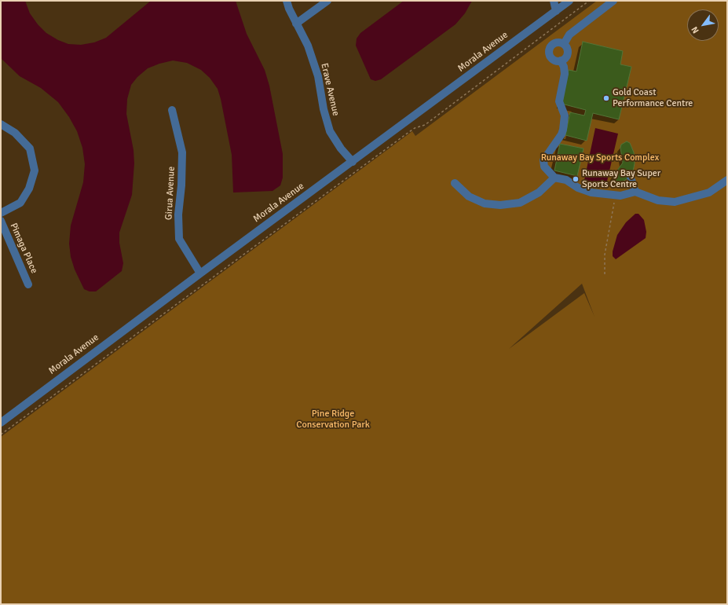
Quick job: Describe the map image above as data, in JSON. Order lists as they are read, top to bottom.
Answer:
{
  "streets": {
    "street": [
      "Morala Avenue",
      "Erave Avenue",
      "Girua Avenue",
      "Pimaga Place"
    ]
  },
  "crossings": [
    ["Morala Avenue", "Erave Avenue"],
    ["Morala Avenue", "Girua Avenue"]
  ],
  "parks": ["Runaway Bay Sports Complex", "Pine Ridge Conservation Park"],
  "places": ["Gold Coast Performance Centre", "Runaway Bay Super Sports Centre"],
  "north": "bottom left"
}
